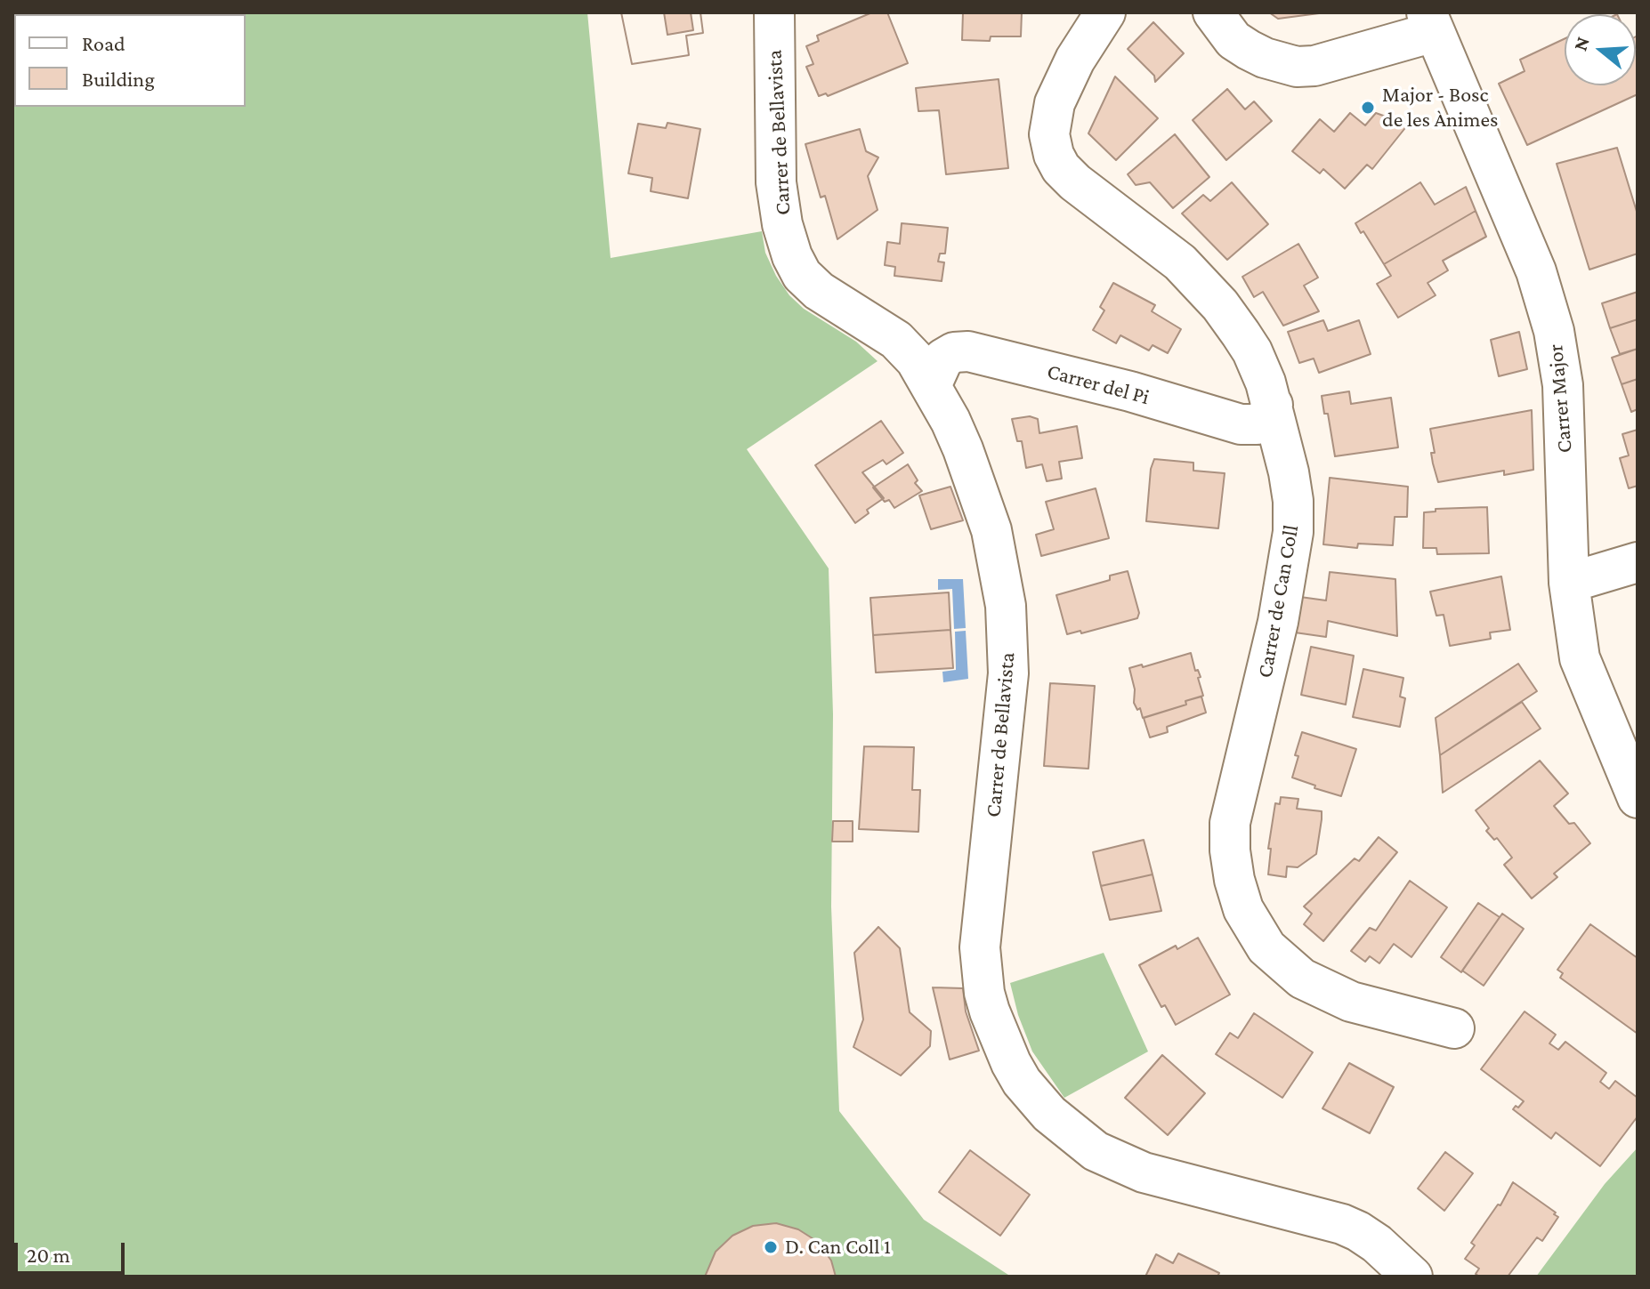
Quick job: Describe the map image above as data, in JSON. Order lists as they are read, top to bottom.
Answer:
{
  "streets": {
    "street": [
      "Carrer de Bellavista",
      "Carrer del Pi",
      "Carrer Major",
      "Carrer de Can Coll"
    ]
  },
  "crossings": [
    ["Carrer de Bellavista", "Carrer del Pi"],
    ["Carrer del Pi", "Carrer de Can Coll"]
  ],
  "places": ["Major - Bosc de les Ànimes", "D. Can Coll 1"],
  "legend": ["Road", "Building"],
  "scale_bar": "20 m",
  "north": "left"
}
